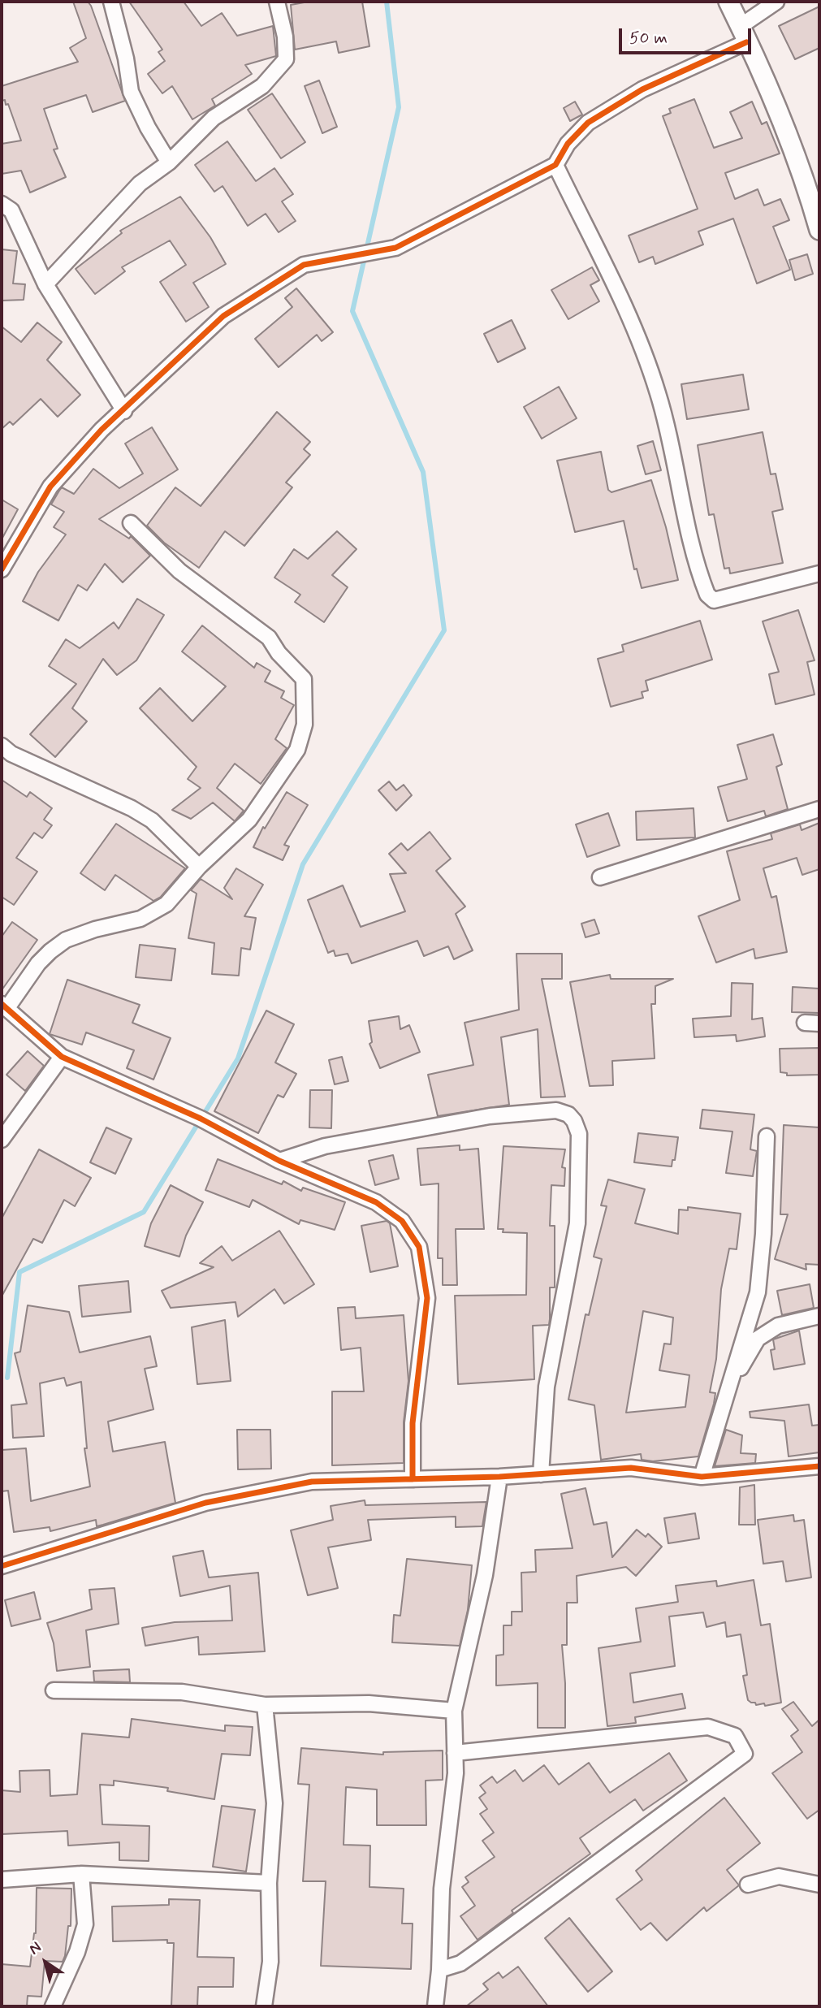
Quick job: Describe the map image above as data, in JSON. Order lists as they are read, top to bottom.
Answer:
{
  "scale_bar": "50 m",
  "north": "top left"
}
